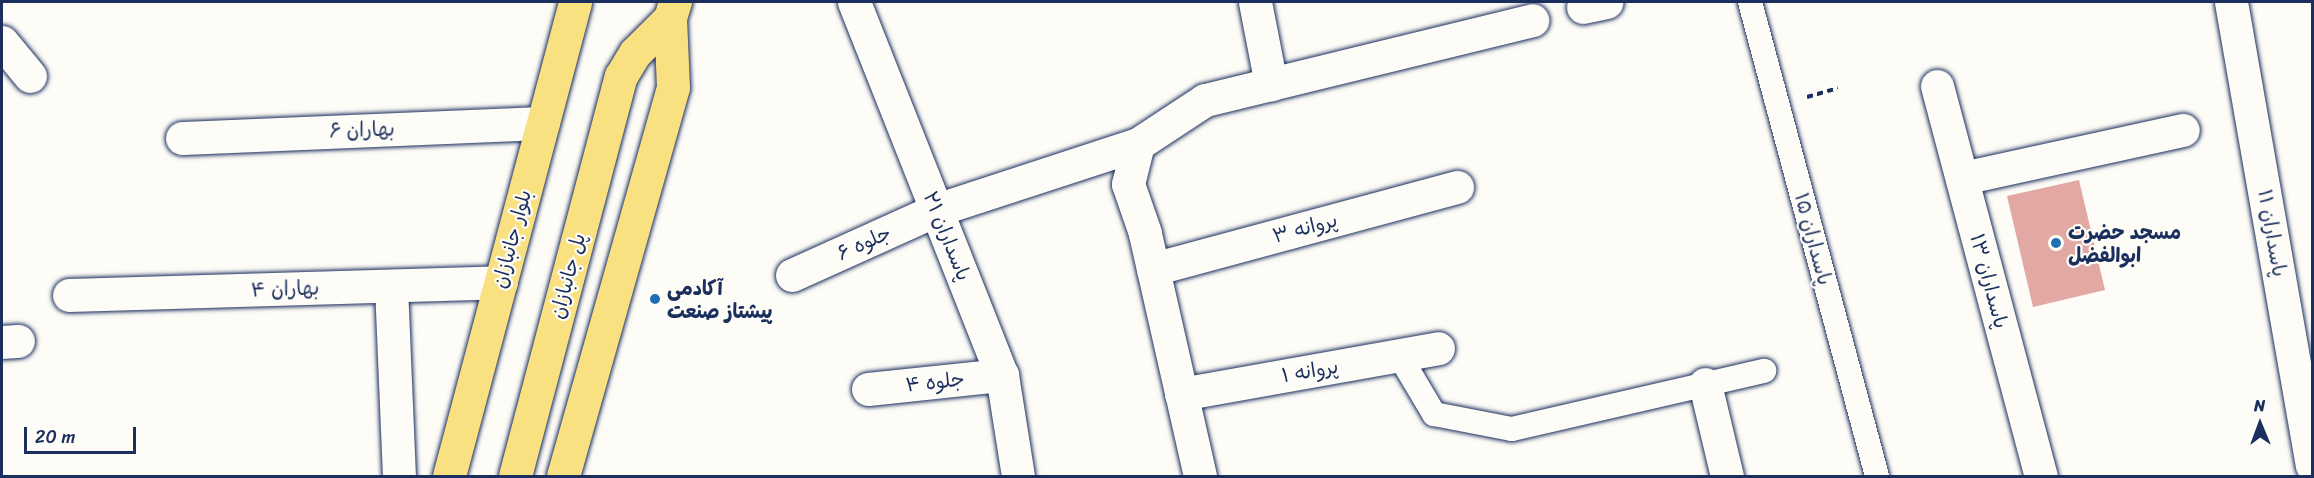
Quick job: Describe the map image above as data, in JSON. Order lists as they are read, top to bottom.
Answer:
{
  "streets": {
    "main road": ["بلوار جانبازان", "پل جانبازان"],
    "street": [
      "بهاران ۶",
      "پروانه ۳",
      "پاسداران ١١",
      "پاسداران ۲۱",
      "پاسداران ۱۵",
      "جلوه ۶",
      "پاسداران ۱۳",
      "بهاران ۴",
      "پروانه ۱",
      "جلوه ۴"
    ]
  },
  "crossings": [
    ["بهاران ۶", "بلوار جانبازان"],
    ["پاسداران ۲۱", "جلوه ۶"],
    ["پاسداران ۲۱", "جلوه ۴"],
    ["بلوار جانبازان", "بهاران ۴"]
  ],
  "places": ["مسجد حضرت ابوالفضل", "آکادمی پیشتاز صنعت"],
  "scale_bar": "20 m",
  "north": "top"
}
